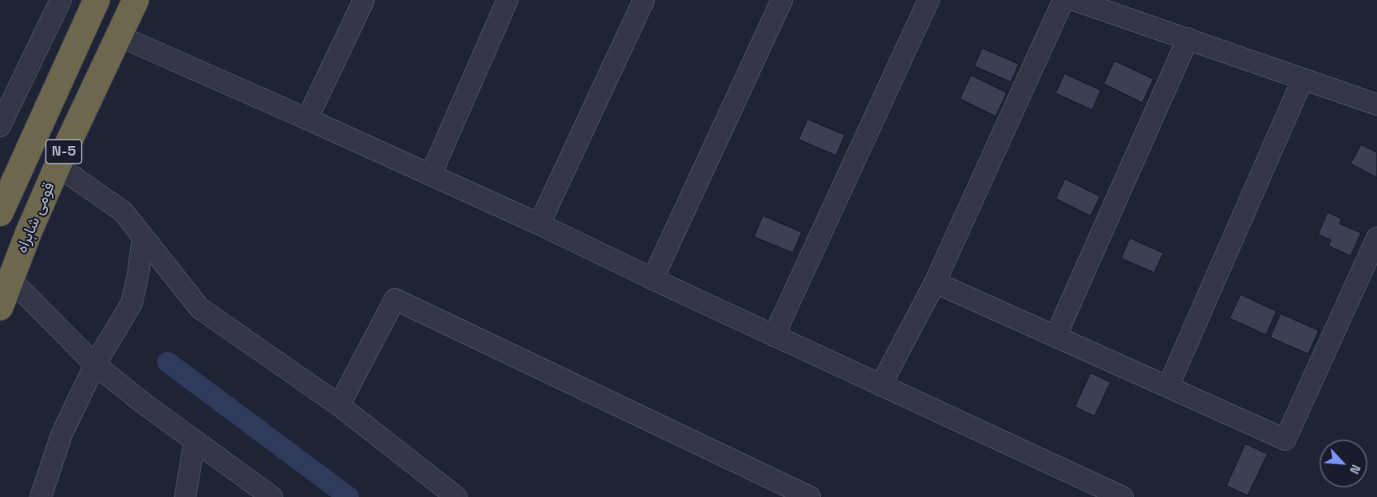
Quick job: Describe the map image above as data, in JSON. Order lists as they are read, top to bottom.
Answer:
{
  "streets": {
    "highway": ["N-5", "قومی شاہراہ"]
  },
  "north": "bottom right"
}
